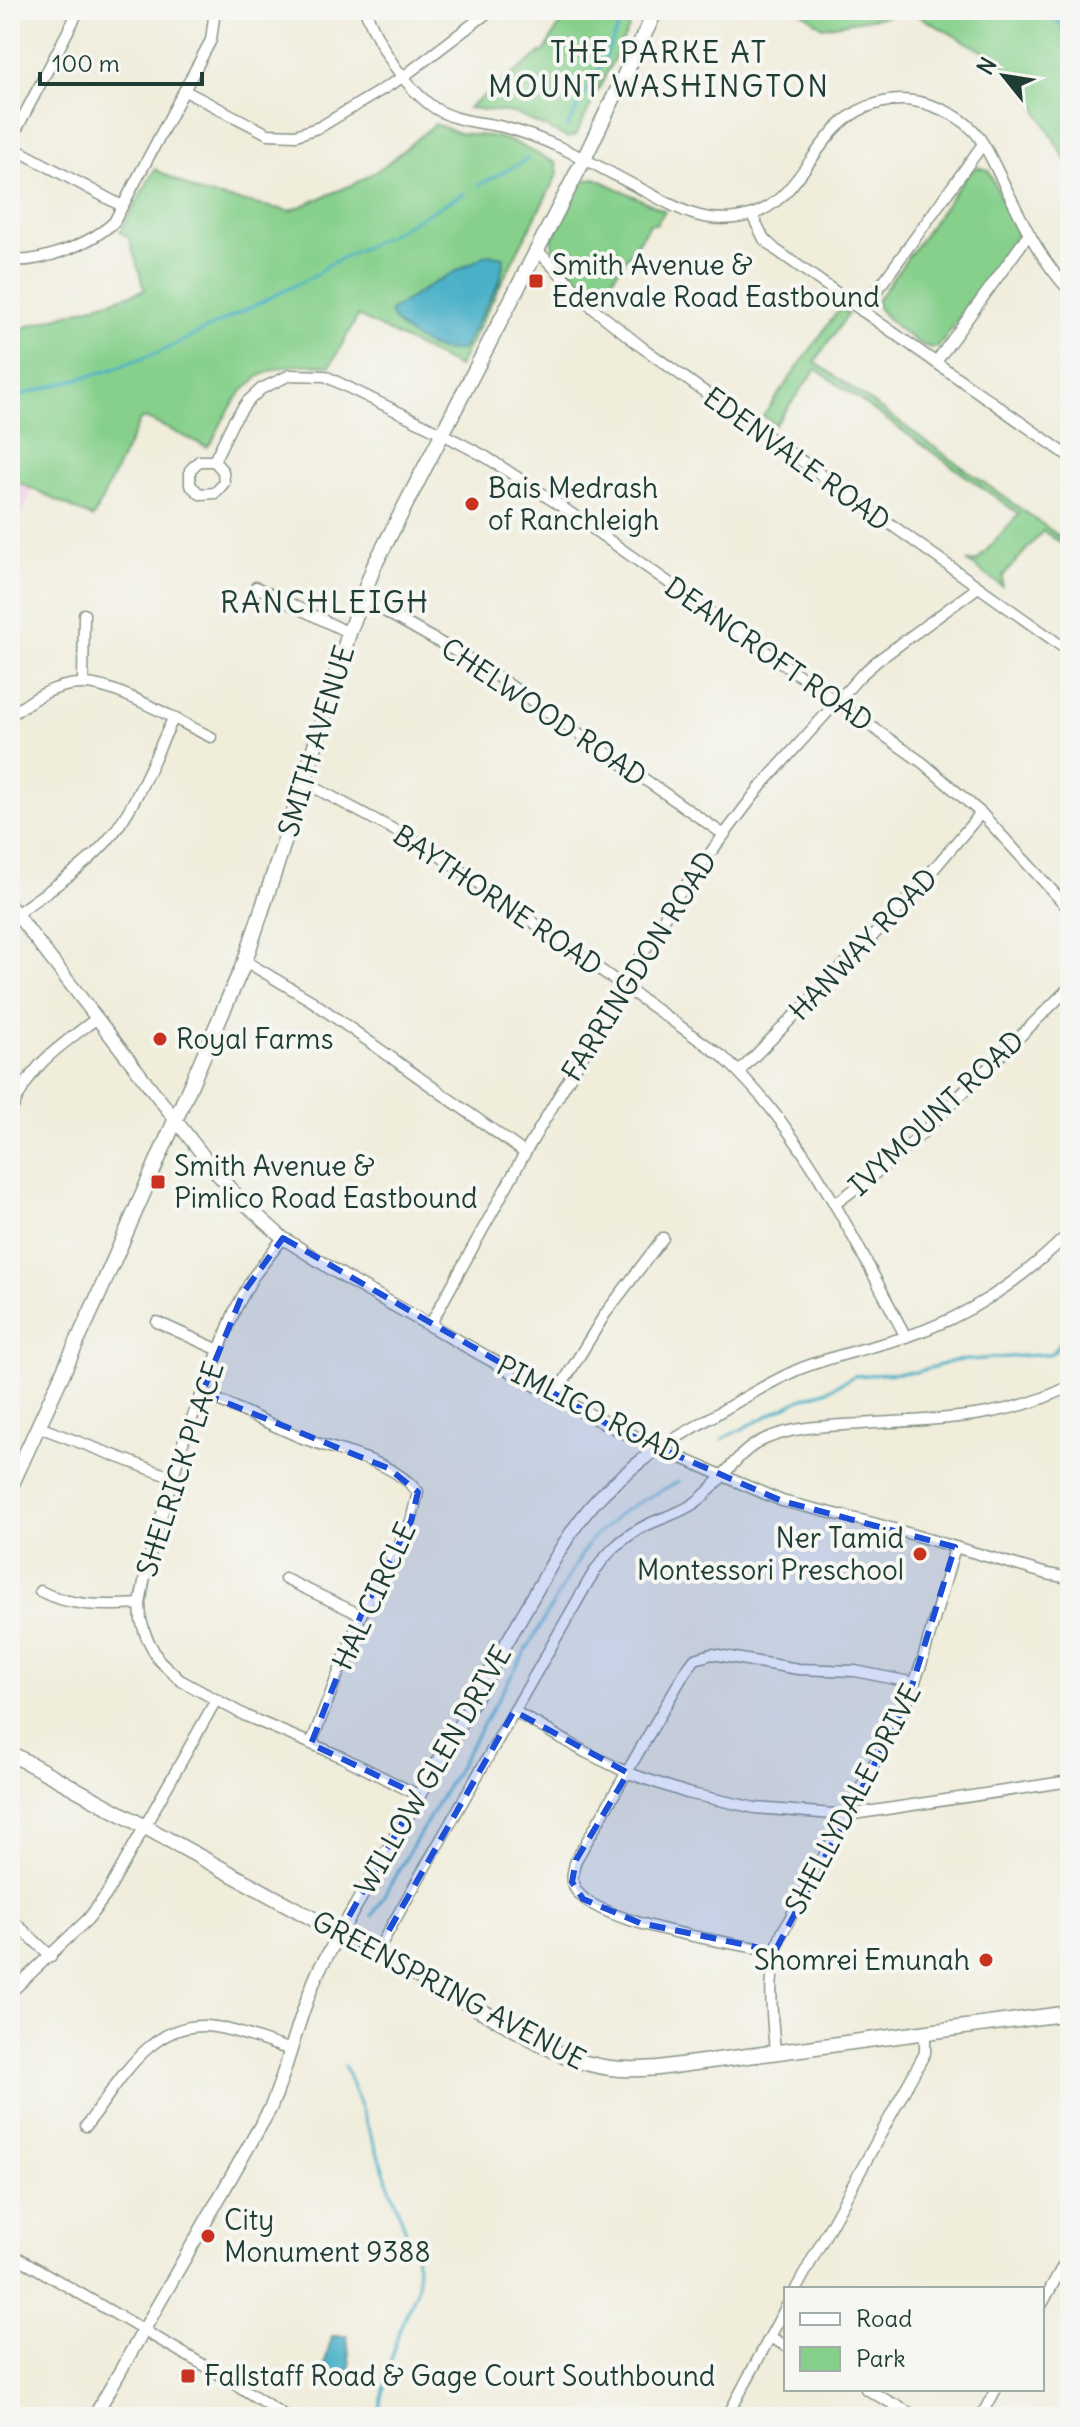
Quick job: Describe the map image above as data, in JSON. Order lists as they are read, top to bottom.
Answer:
{
  "streets": {
    "main road": ["SMITH AVENUE", "GREENSPRING AVENUE"],
    "street": [
      "EDENVALE ROAD",
      "DEANCROFT ROAD",
      "CHELWOOD ROAD",
      "BAYTHORNE ROAD",
      "HANWAY ROAD",
      "FARRINGDON ROAD",
      "IVYMOUNT ROAD",
      "PIMLICO ROAD",
      "SHELRICK PLACE",
      "HAL CIRCLE",
      "WILLOW GLEN DRIVE",
      "SHELLYDALE DRIVE"
    ]
  },
  "crossings": [
    ["EDENVALE ROAD", "SMITH AVENUE"],
    ["EDENVALE ROAD", "FARRINGDON ROAD"],
    ["DEANCROFT ROAD", "SMITH AVENUE"],
    ["DEANCROFT ROAD", "HANWAY ROAD"],
    ["DEANCROFT ROAD", "FARRINGDON ROAD"],
    ["CHELWOOD ROAD", "SMITH AVENUE"],
    ["CHELWOOD ROAD", "FARRINGDON ROAD"],
    ["SMITH AVENUE", "BAYTHORNE ROAD"],
    ["SMITH AVENUE", "PIMLICO ROAD"],
    ["BAYTHORNE ROAD", "HANWAY ROAD"],
    ["BAYTHORNE ROAD", "FARRINGDON ROAD"],
    ["BAYTHORNE ROAD", "IVYMOUNT ROAD"],
    ["FARRINGDON ROAD", "PIMLICO ROAD"],
    ["PIMLICO ROAD", "SHELRICK PLACE"],
    ["PIMLICO ROAD", "WILLOW GLEN DRIVE"],
    ["PIMLICO ROAD", "SHELLYDALE DRIVE"],
    ["SHELRICK PLACE", "HAL CIRCLE"],
    ["SHELRICK PLACE", "WILLOW GLEN DRIVE"],
    ["WILLOW GLEN DRIVE", "GREENSPRING AVENUE"],
    ["SHELLYDALE DRIVE", "GREENSPRING AVENUE"]
  ],
  "districts": ["THE PARKE AT MOUNT WASHINGTON", "RANCHLEIGH"],
  "places": {
    "transit": ["Smith Avenue & Edenvale Road Eastbound", "Smith Avenue & Pimlico Road Eastbound", "Fallstaff Road & Gage Court Southbound"],
    "other": [
      "Bais Medrash of Ranchleigh",
      "Royal Farms",
      "Ner Tamid Montessori Preschool",
      "Shomrei Emunah",
      "City Monument 9388"
    ]
  },
  "legend": ["Road", "Park"],
  "scale_bar": "100 m",
  "north": "top left"
}
